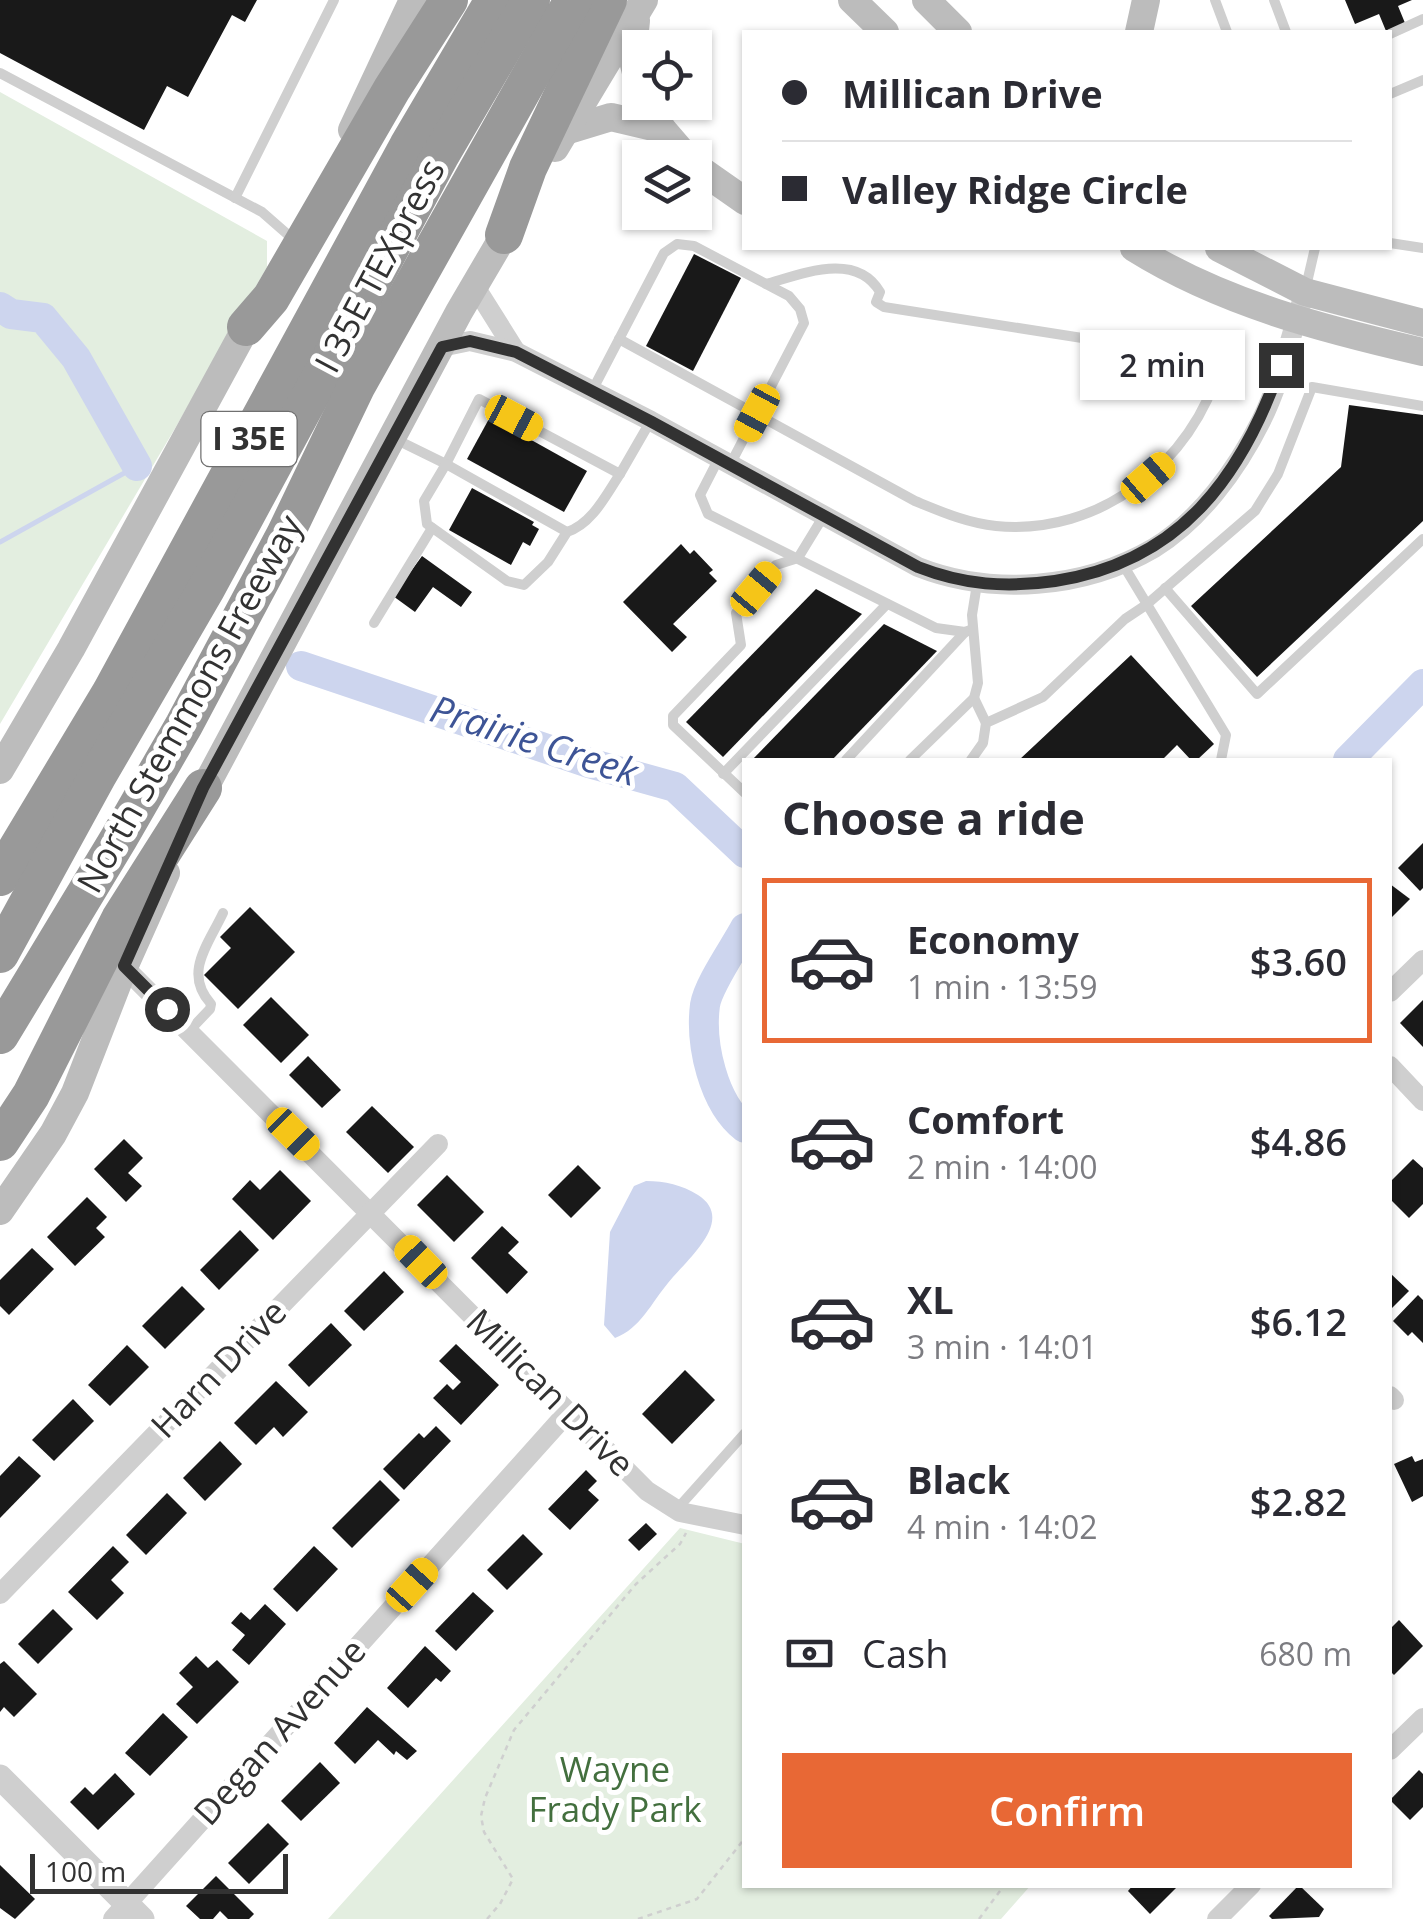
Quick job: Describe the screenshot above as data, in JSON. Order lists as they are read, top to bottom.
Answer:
{
  "streets": {
    "highway": ["I 35E TEXpress", "I 35E", "North Stemmons Freeway"],
    "street": ["Harn Drive", "Millican Drive", "Degan Avenue"]
  },
  "crossings": [
    ["North Stemmons Freeway", "Millican Drive"],
    ["Harn Drive", "Millican Drive"],
    ["Millican Drive", "Degan Avenue"]
  ],
  "water": ["Prairie Creek"],
  "parks": ["Wayne Frady Park"],
  "scale_bar": "100 m",
  "page": {
    "banner": ["Millican Drive", "Valley Ridge Circle"],
    "bubble": "2 min",
    "heading": "Choose a ride",
    "list": [
      {
        "name": "Economy",
        "note": "1 min · 13:59",
        "value": "$3.60"
      },
      {
        "name": "Comfort",
        "note": "2 min · 14:00",
        "value": "$4.86"
      },
      {
        "name": "XL",
        "note": "3 min · 14:01",
        "value": "$6.12"
      },
      {
        "name": "Black",
        "note": "4 min · 14:02",
        "value": "$2.82"
      }
    ],
    "pay": ["Cash", "680 m"],
    "buttons": "Confirm",
    "scale": "100 m"
  }
}
